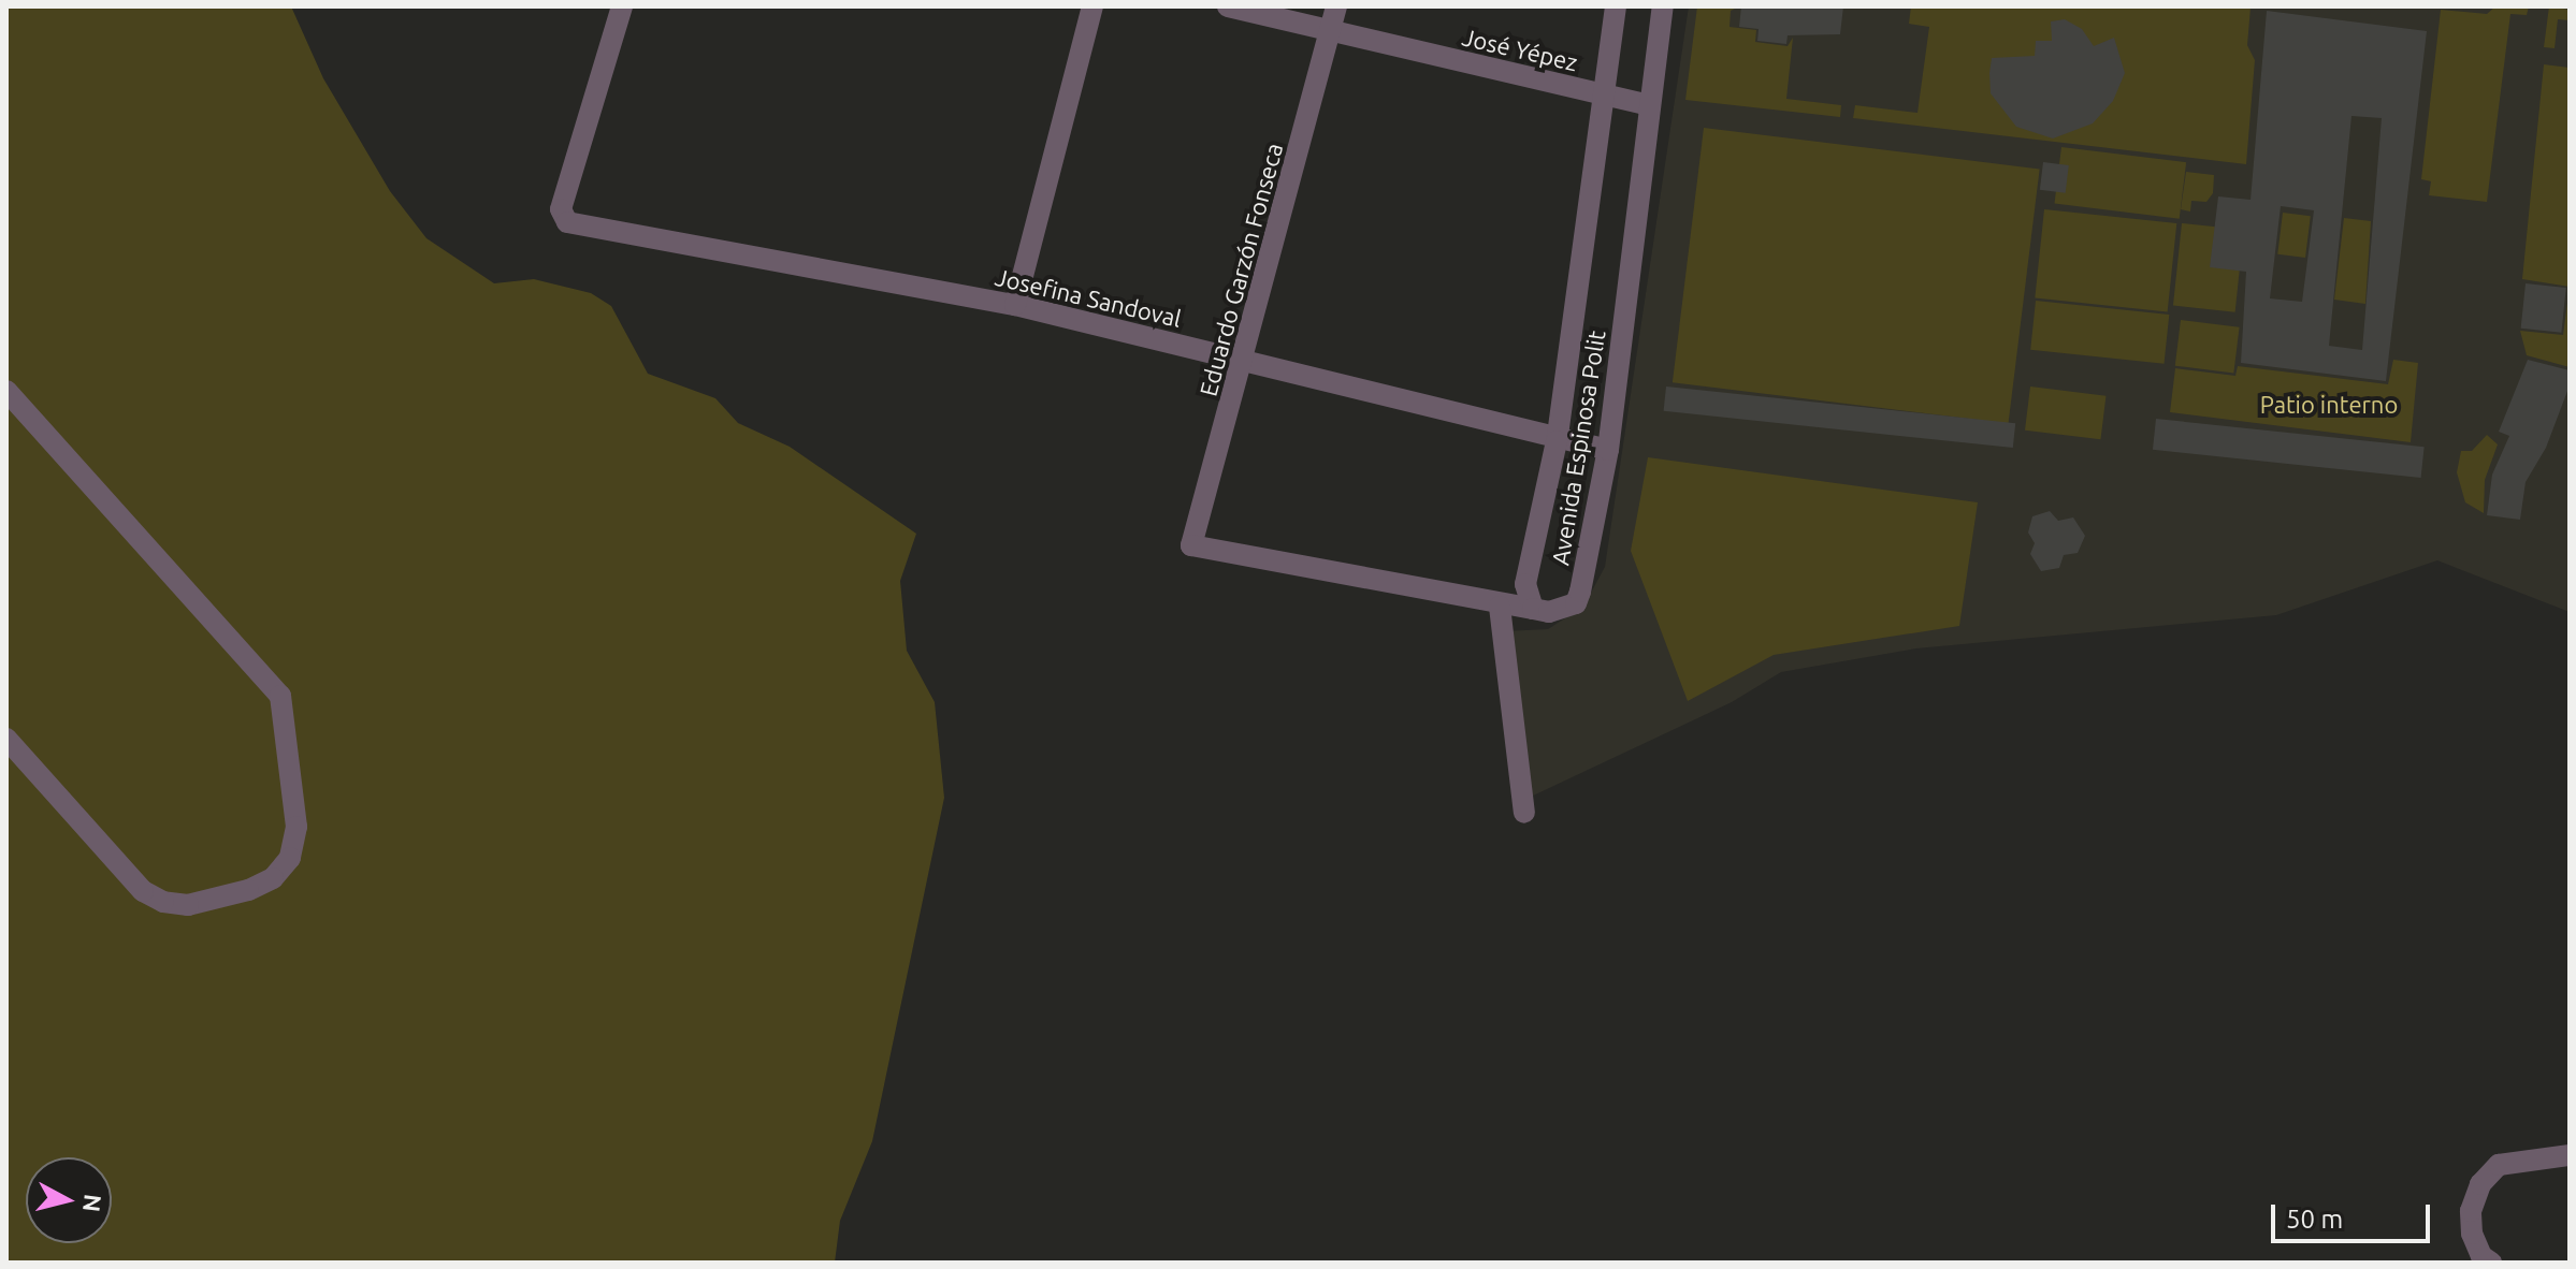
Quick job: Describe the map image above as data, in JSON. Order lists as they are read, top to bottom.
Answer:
{
  "streets": {
    "street": [
      "José Yépez",
      "Eduardo Garzón Fonseca",
      "Josefina Sandoval",
      "Avenida Espinosa Polit"
    ]
  },
  "crossings": [
    ["José Yépez", "Eduardo Garzón Fonseca"],
    ["José Yépez", "Avenida Espinosa Polit"],
    ["Eduardo Garzón Fonseca", "Josefina Sandoval"],
    ["Josefina Sandoval", "Avenida Espinosa Polit"]
  ],
  "parks": ["Patio interno"],
  "scale_bar": "50 m",
  "north": "right"
}
